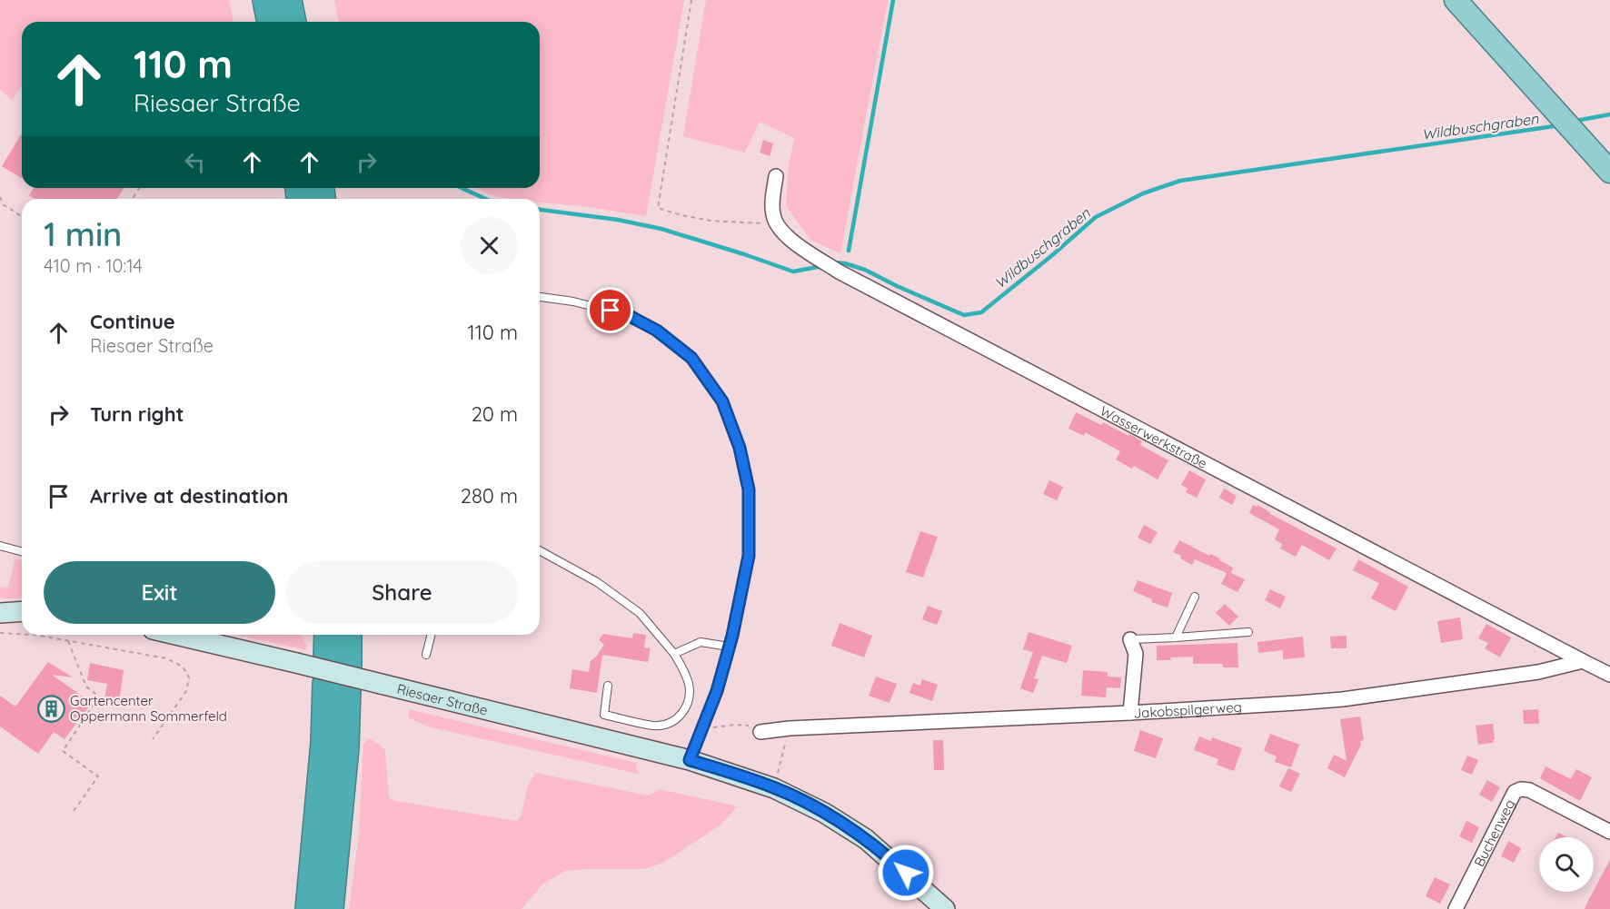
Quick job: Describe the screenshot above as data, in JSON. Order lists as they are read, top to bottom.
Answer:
{
  "streets": {
    "main road": ["Riesaer Straße"],
    "street": ["Wasserwerkstraße", "Jakobspilgerweg", "Buchenweg"]
  },
  "crossings": [
    ["Wasserwerkstraße", "Jakobspilgerweg"]
  ],
  "water": ["Wildbuschgraben"],
  "places": {
    "building": ["Gartencenter Oppermann Sommerfeld"]
  },
  "page": {
    "turn": ["110 m", "Riesaer Straße"],
    "heading": ["1 min", "410 m · 10:14"],
    "list": [
      {
        "name": "Continue",
        "note": "Riesaer Straße",
        "value": "110 m"
      },
      {
        "name": "Turn right",
        "value": "20 m"
      },
      {
        "name": "Arrive at destination",
        "value": "280 m"
      }
    ],
    "buttons": ["Exit", "Share"]
  }
}
